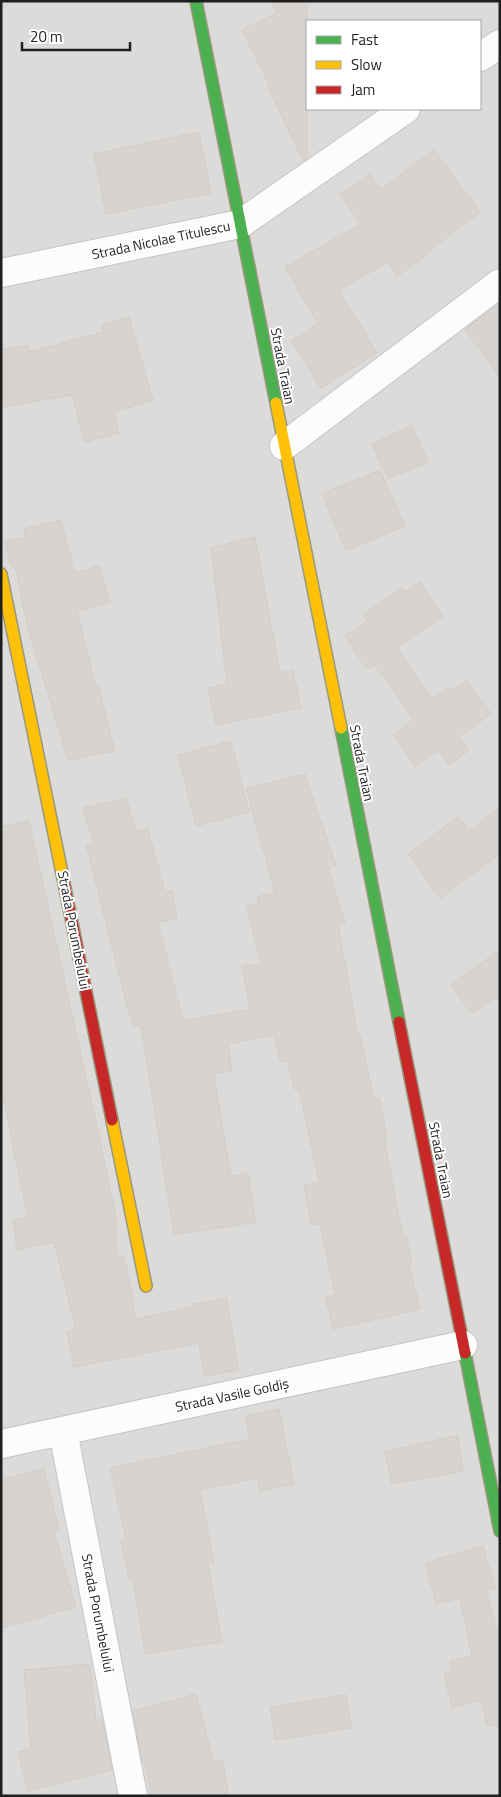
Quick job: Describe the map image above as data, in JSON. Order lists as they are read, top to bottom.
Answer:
{
  "streets": {
    "street": [
      "Strada Nicolae Titulescu",
      "Strada Traian",
      "Strada Porumbelului",
      "Strada Vasile Goldiș"
    ]
  },
  "crossings": [
    ["Strada Nicolae Titulescu", "Strada Traian"],
    ["Strada Traian", "Strada Vasile Goldiș"],
    ["Strada Porumbelului", "Strada Vasile Goldiș"]
  ],
  "legend": ["Fast", "Slow", "Jam"],
  "scale_bar": "20 m"
}
